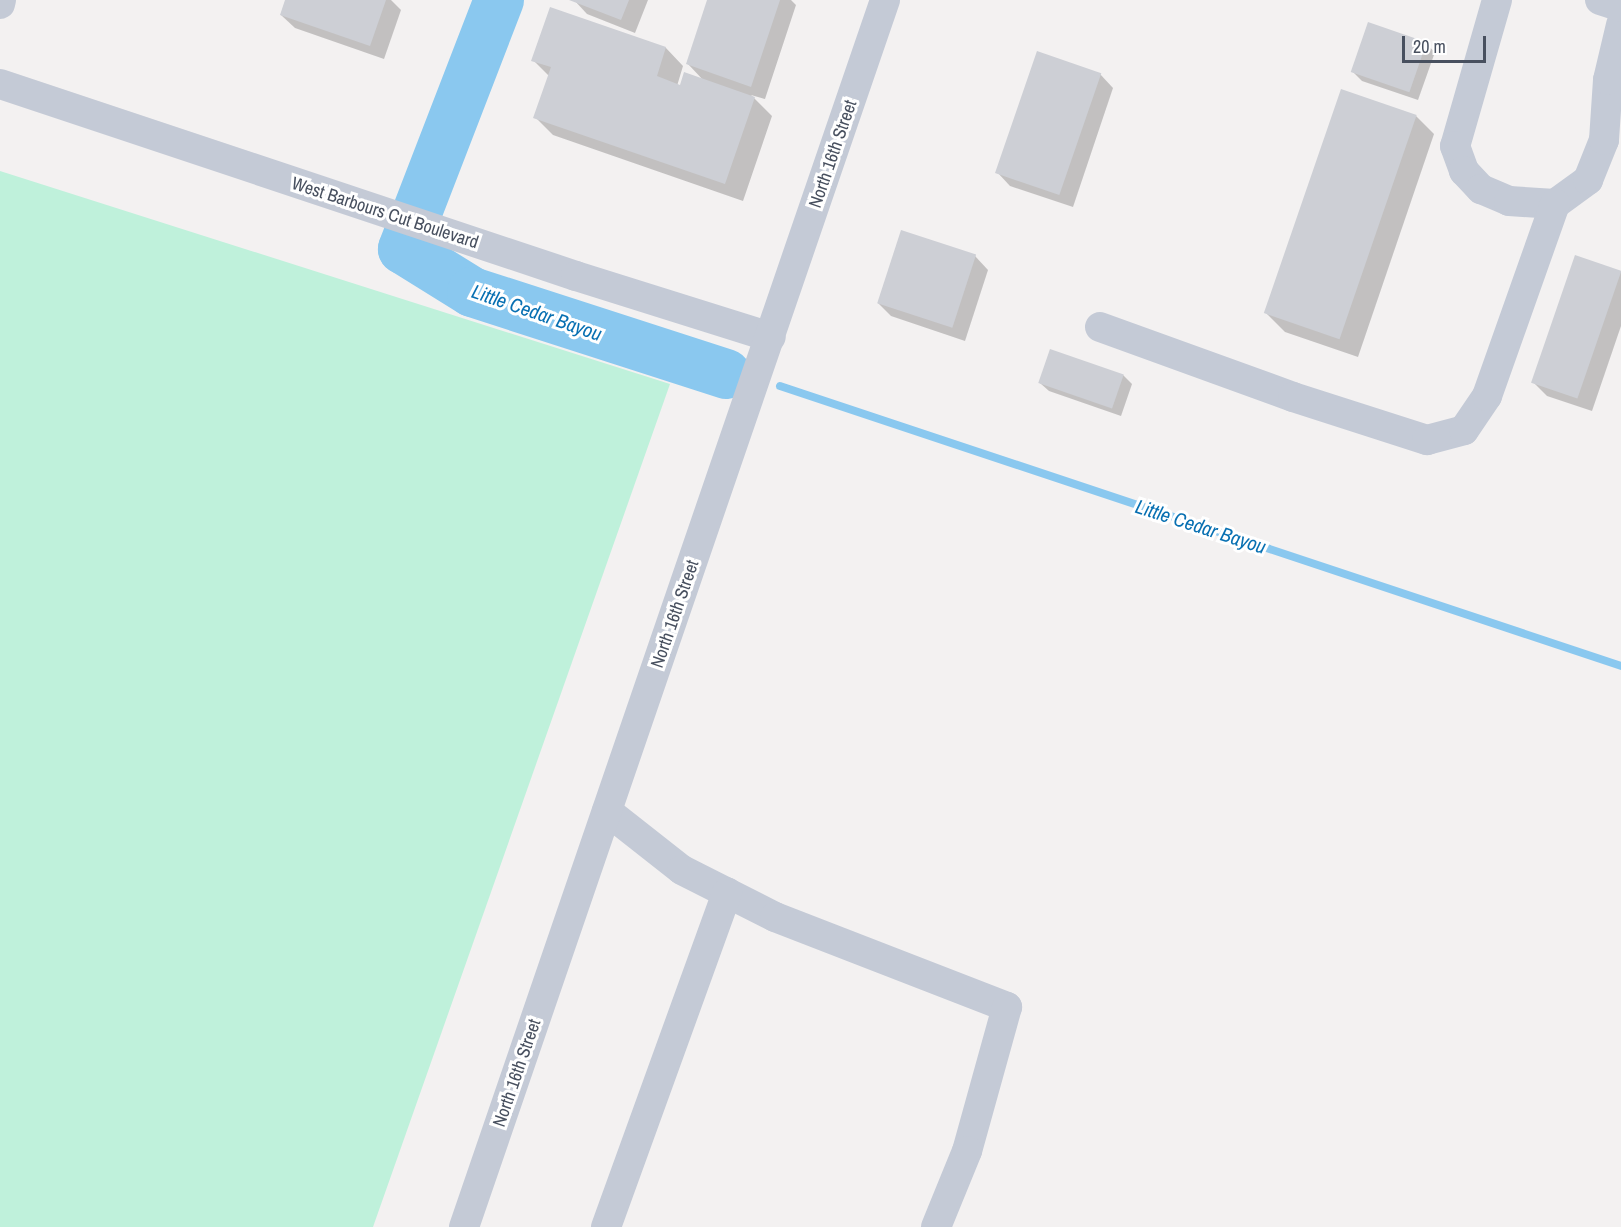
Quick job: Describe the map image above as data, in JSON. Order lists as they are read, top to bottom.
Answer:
{
  "streets": {
    "street": ["North 16th Street", "West Barbours Cut Boulevard"]
  },
  "crossings": [
    ["North 16th Street", "West Barbours Cut Boulevard"]
  ],
  "water": ["Little Cedar Bayou"],
  "scale_bar": "20 m"
}
